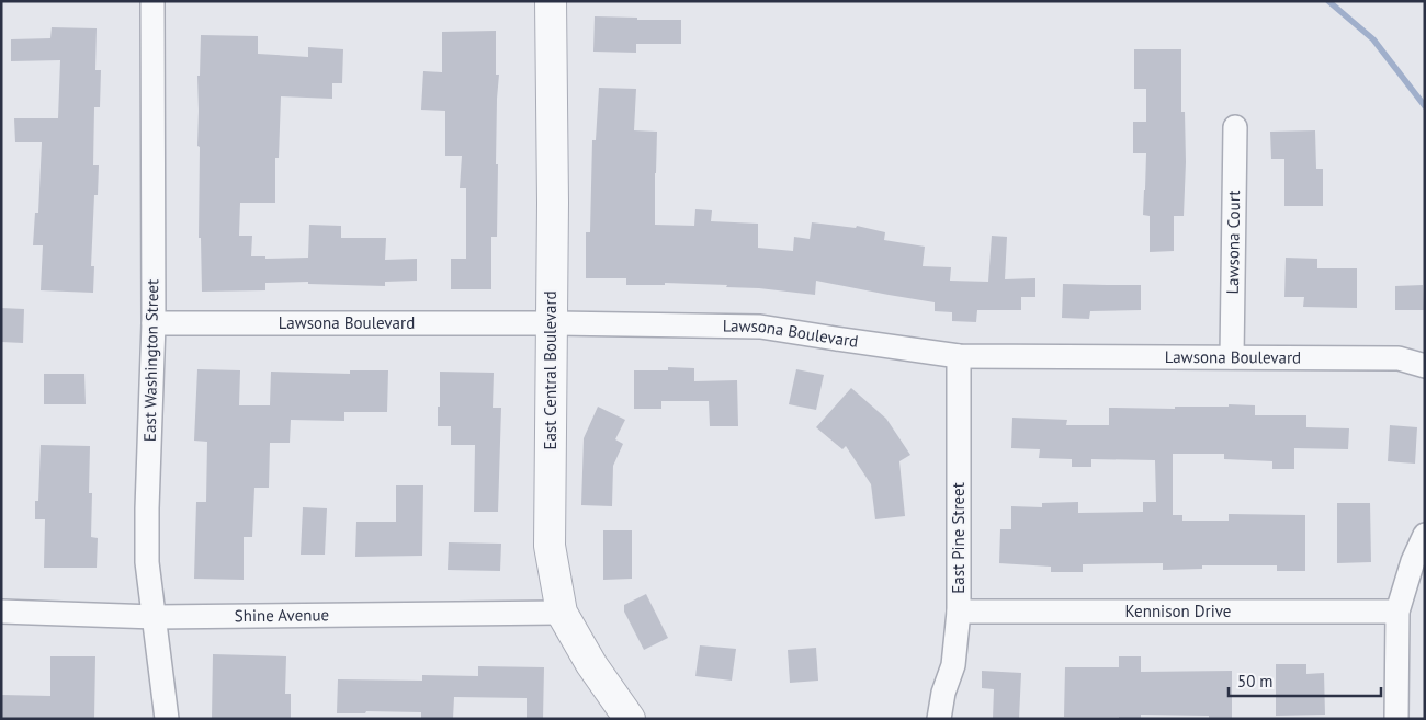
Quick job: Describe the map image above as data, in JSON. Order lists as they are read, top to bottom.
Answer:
{
  "streets": {
    "street": [
      "Lawsona Court",
      "Lawsona Boulevard",
      "East Washington Street",
      "East Central Boulevard",
      "East Pine Street",
      "Kennison Drive",
      "Shine Avenue"
    ]
  },
  "crossings": [
    ["Lawsona Court", "Lawsona Boulevard"],
    ["Lawsona Boulevard", "East Washington Street"],
    ["Lawsona Boulevard", "East Central Boulevard"],
    ["Lawsona Boulevard", "East Pine Street"],
    ["East Washington Street", "Shine Avenue"],
    ["East Central Boulevard", "Shine Avenue"],
    ["East Pine Street", "Kennison Drive"]
  ],
  "scale_bar": "50 m"
}
